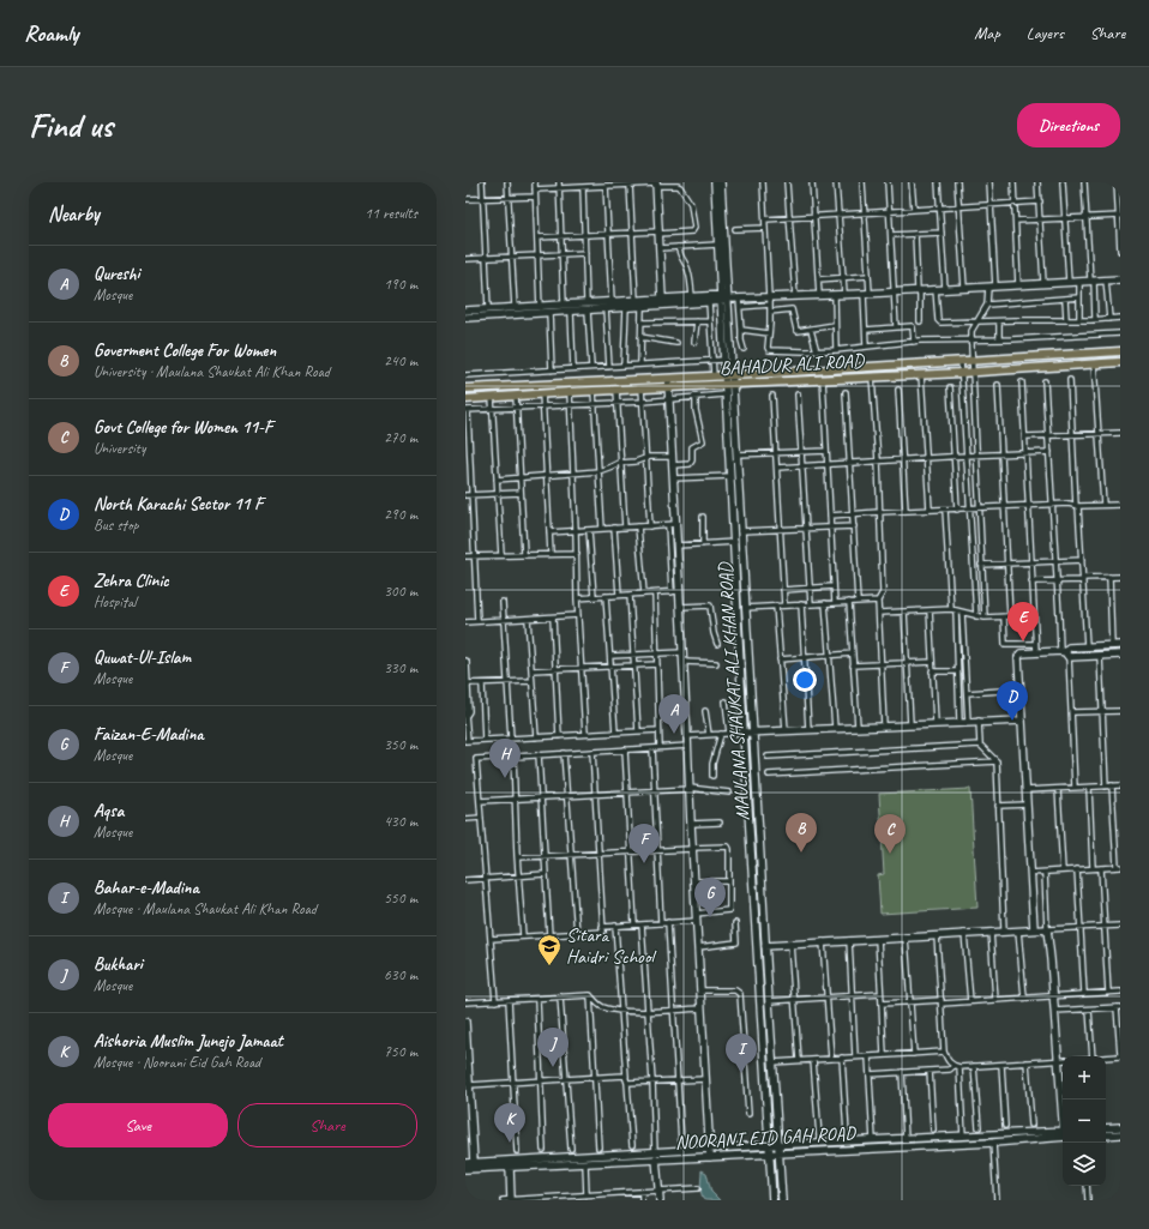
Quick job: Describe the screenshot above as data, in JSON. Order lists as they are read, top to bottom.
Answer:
{
  "streets": {
    "main road": ["BAHADUR ALI ROAD"],
    "street": ["MAULANA SHAUKAT ALI KHAN ROAD", "NOORANI EID GAH ROAD"]
  },
  "crossings": [
    ["BAHADUR ALI ROAD", "MAULANA SHAUKAT ALI KHAN ROAD"],
    ["MAULANA SHAUKAT ALI KHAN ROAD", "NOORANI EID GAH ROAD"]
  ],
  "places": {
    "school or university": ["Sitara Haidri School"]
  },
  "page": {
    "header": "Roamly",
    "nav": ["Map", "Layers", "Share"],
    "buttons": [
      "Directions",
      ["Save", "Share"]
    ],
    "title": "Find us",
    "heading": ["Nearby", "11 results"],
    "list": [
      {
        "mark": "A",
        "name": "Qureshi",
        "note": "Mosque",
        "value": "190 m"
      },
      {
        "mark": "B",
        "name": "Goverment College For Women",
        "note": "University · Maulana Shaukat Ali Khan Road",
        "value": "240 m"
      },
      {
        "mark": "C",
        "name": "Govt College for Women 11-F",
        "note": "University",
        "value": "270 m"
      },
      {
        "mark": "D",
        "name": "North Karachi Sector 11 F",
        "note": "Bus stop",
        "value": "290 m"
      },
      {
        "mark": "E",
        "name": "Zehra Clinic",
        "note": "Hospital",
        "value": "300 m"
      },
      {
        "mark": "F",
        "name": "Quwat-Ul-Islam",
        "note": "Mosque",
        "value": "330 m"
      },
      {
        "mark": "G",
        "name": "Faizan-E-Madina",
        "note": "Mosque",
        "value": "350 m"
      },
      {
        "mark": "H",
        "name": "Aqsa",
        "note": "Mosque",
        "value": "430 m"
      },
      {
        "mark": "I",
        "name": "Bahar-e-Madina",
        "note": "Mosque · Maulana Shaukat Ali Khan Road",
        "value": "550 m"
      },
      {
        "mark": "J",
        "name": "Bukhari",
        "note": "Mosque",
        "value": "630 m"
      },
      {
        "mark": "K",
        "name": "Aishoria Muslim Junejo Jamaat",
        "note": "Mosque · Noorani Eid Gah Road",
        "value": "750 m"
      }
    ],
    "pins": [
      "E",
      "D",
      "A",
      "H",
      "B",
      "C",
      "F",
      "G",
      "J",
      "I",
      "K"
    ],
    "map_buttons": ["+", "−"]
  }
}
